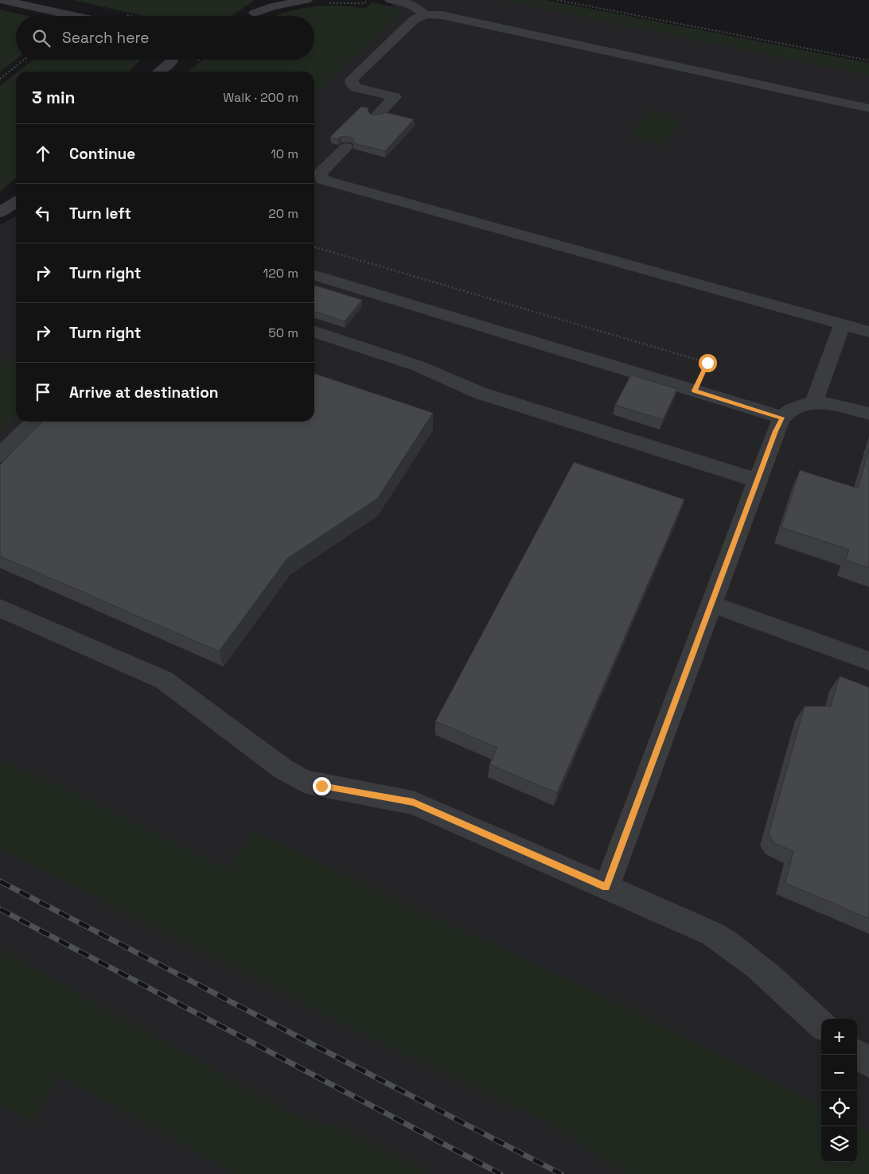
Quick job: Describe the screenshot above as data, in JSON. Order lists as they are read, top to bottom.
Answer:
{
  "page": {
    "search": "Search here",
    "heading": ["3 min", "Walk · 200 m"],
    "list": [
      ["Continue", "10 m"],
      ["Turn left", "20 m"],
      ["Turn right", "120 m"],
      ["Turn right", "50 m"],
      "Arrive at destination"
    ],
    "map_buttons": ["+", "−"]
  }
}
